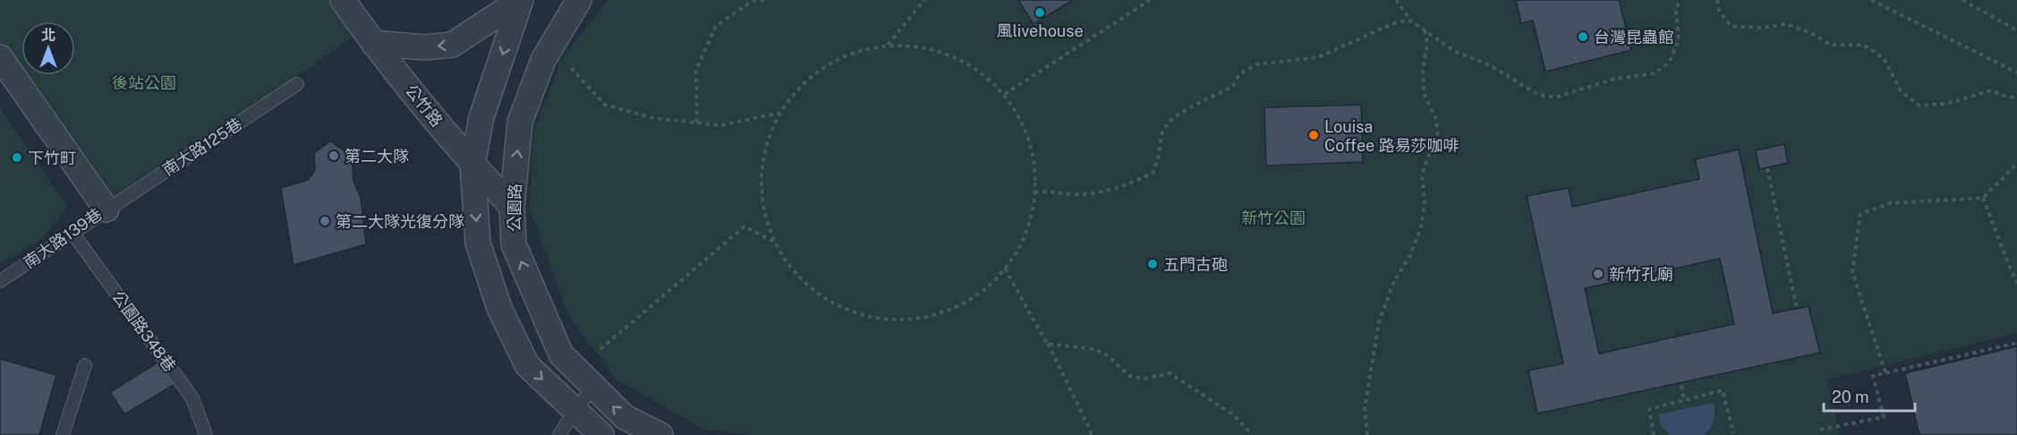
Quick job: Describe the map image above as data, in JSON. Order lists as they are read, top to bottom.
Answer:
{
  "streets": {
    "street": ["公竹路", "公園路", "南大路139巷"],
    "lane": ["南大路125巷", "公園路348巷"]
  },
  "crossings": [
    ["公竹路", "公園路"],
    ["南大路125巷", "南大路139巷"],
    ["南大路139巷", "公園路348巷"]
  ],
  "parks": ["後站公園", "新竹公園"],
  "places": [
    "風livehouse",
    "台灣昆蟲館",
    "Louisa Coffee 路易莎咖啡",
    "第二大隊",
    "下竹町",
    "第二大隊光復分隊",
    "五門古砲",
    "新竹孔廟"
  ],
  "scale_bar": "20 m",
  "north": "top"
}
